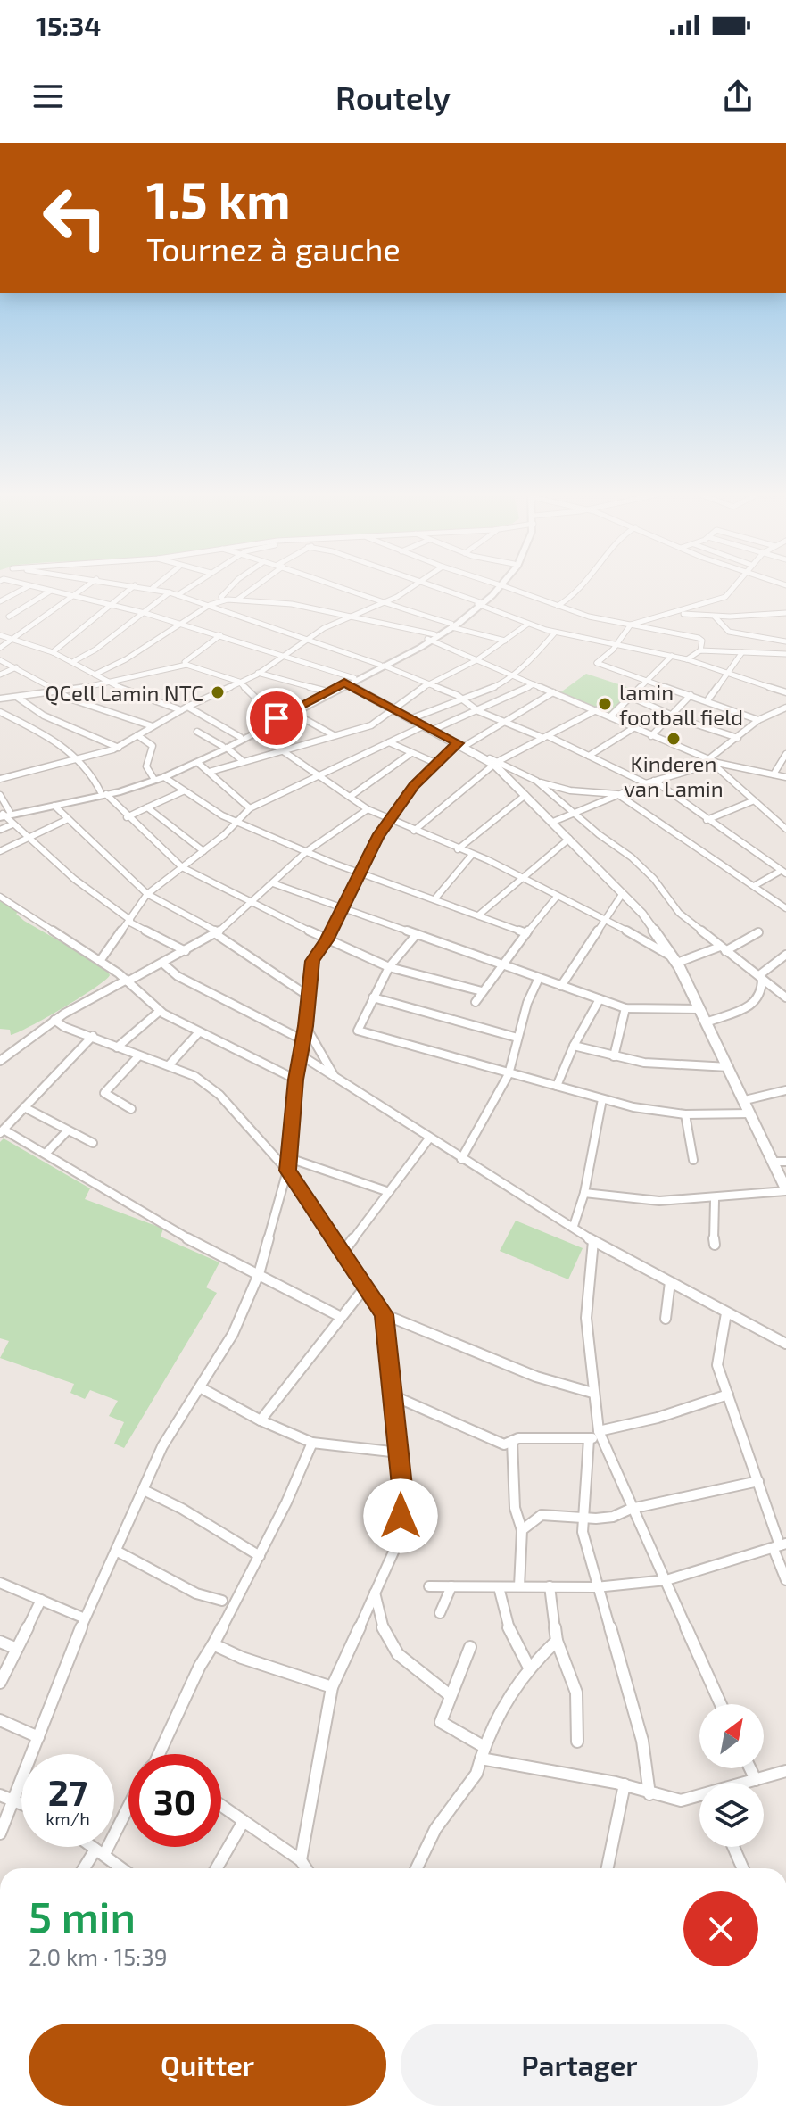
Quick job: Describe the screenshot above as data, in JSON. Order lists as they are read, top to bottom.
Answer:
{
  "places": ["QCell Lamin NTC", "lamin football field", "Kinderen van Lamin"],
  "north": "top right",
  "page": {
    "status": "15:34",
    "header": "Routely",
    "turn": ["1.5 km", "Tournez à gauche"],
    "speed": "27 km/h",
    "limit": "30",
    "heading": ["5 min", "2.0 km · 15:39"],
    "buttons": ["Quitter", "Partager"]
  }
}
